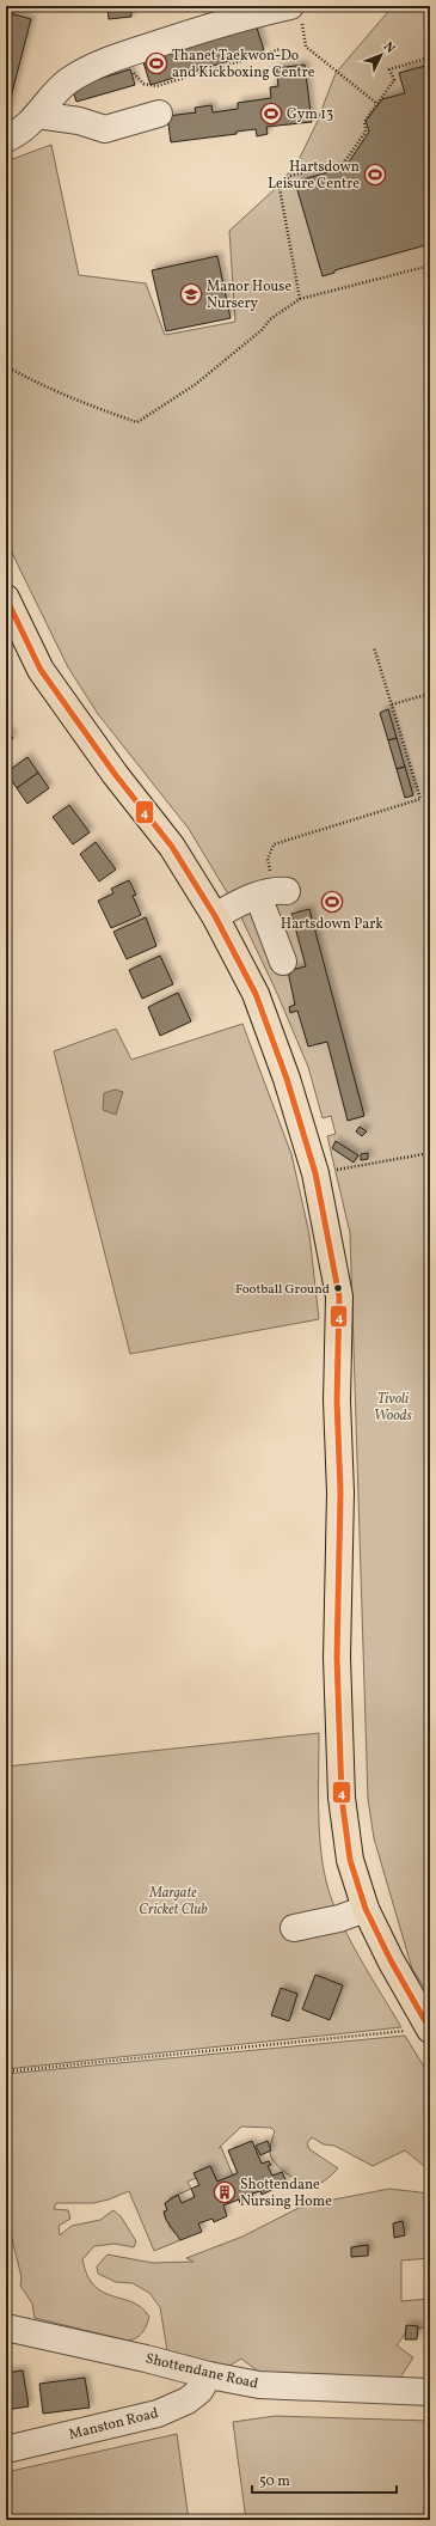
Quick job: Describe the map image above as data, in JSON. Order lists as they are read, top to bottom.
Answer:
{
  "streets": {
    "street": ["Shottendane Road", "Manston Road"]
  },
  "crossings": [
    ["Shottendane Road", "Manston Road"]
  ],
  "parks": ["Tivoli Woods", "Margate Cricket Club"],
  "places": {
    "sports": [
      "Thanet Taekwon-Do and Kickboxing Centre",
      "Gym 13",
      "Hartsdown Leisure Centre",
      "Hartsdown Park"
    ],
    "school or university": ["Manor House Nursery"],
    "other": ["Football Ground"],
    "building": ["Shottendane Nursing Home"]
  },
  "lines": ["transit line 4"],
  "scale_bar": "50 m",
  "north": "top right"
}
